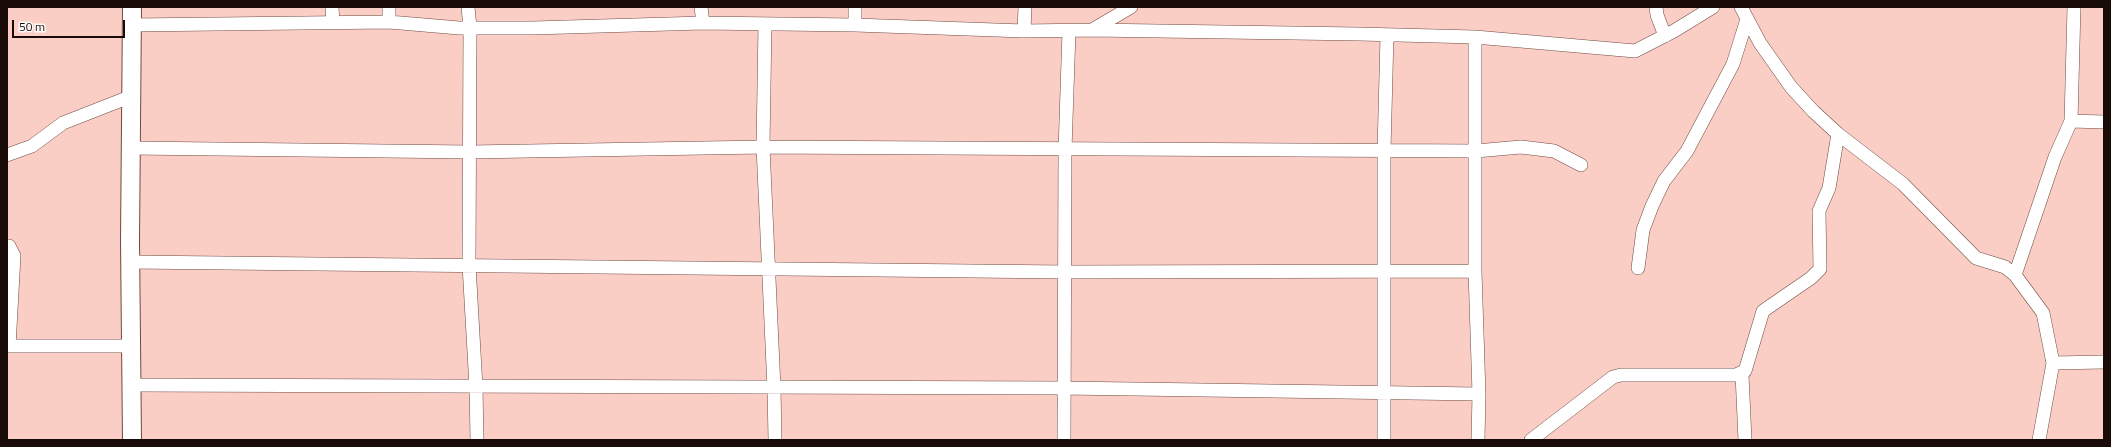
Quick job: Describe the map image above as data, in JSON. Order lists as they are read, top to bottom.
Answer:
{
  "scale_bar": "50 m"
}
